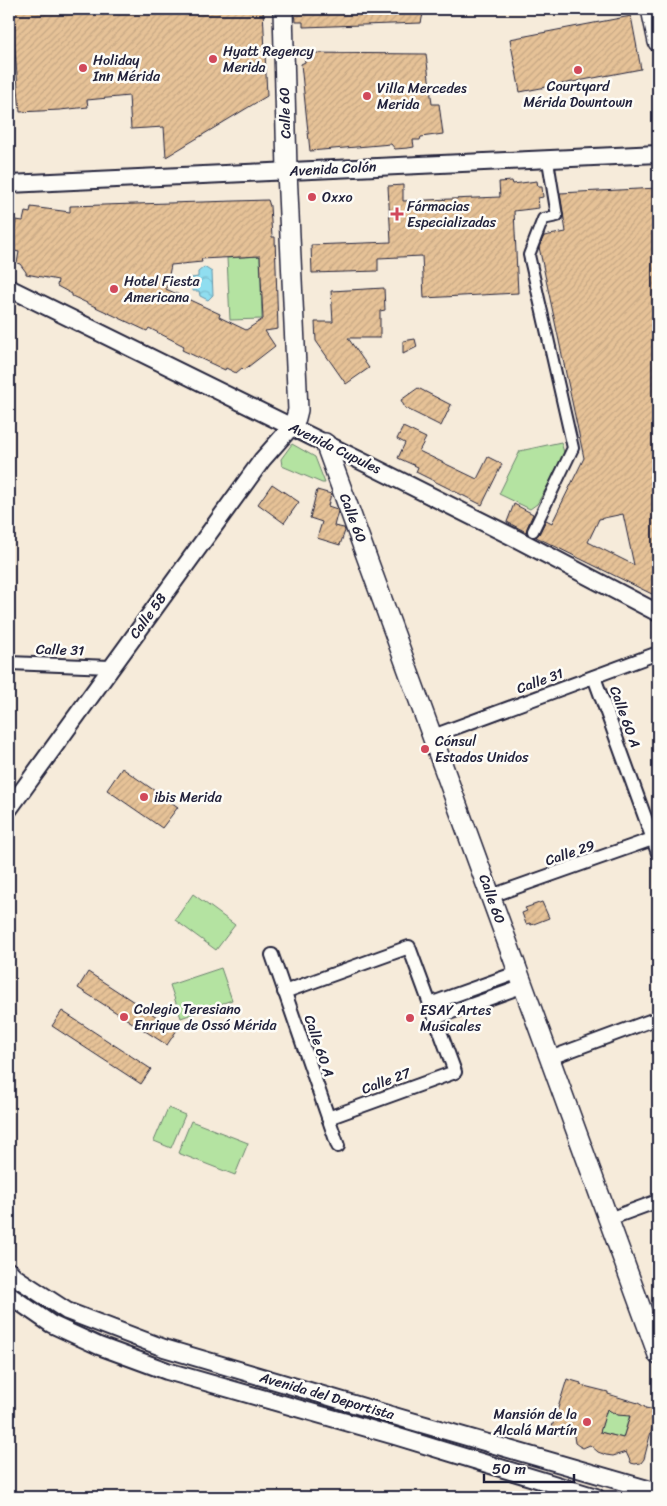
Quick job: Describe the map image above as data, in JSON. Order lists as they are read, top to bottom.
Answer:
{
  "streets": {
    "main road": ["Calle 60"],
    "street": [
      "Avenida Colón",
      "Avenida Cupules",
      "Calle 58",
      "Calle 31",
      "Calle 60 A",
      "Calle 29",
      "Calle 27",
      "Avenida del Deportista"
    ]
  },
  "crossings": [
    ["Calle 60", "Avenida Colón"],
    ["Calle 60", "Avenida Cupules"],
    ["Calle 60", "Calle 58"],
    ["Calle 60", "Calle 31"],
    ["Calle 60", "Calle 29"],
    ["Avenida Cupules", "Calle 58"],
    ["Calle 58", "Calle 31"],
    ["Calle 31", "Calle 60 A"],
    ["Calle 60 A", "Calle 29"],
    ["Calle 60 A", "Calle 27"]
  ],
  "places": {
    "other": [
      "Hyatt Regency Merida",
      "Holiday Inn Mérida",
      "Courtyard Mérida Downtown",
      "Villa Mercedes Merida",
      "Oxxo",
      "Hotel Fiesta Americana",
      "Cónsul Estados Unidos",
      "ibis Merida",
      "Colegio Teresiano Enrique de Ossó Mérida",
      "ESAY Artes Musicales",
      "Mansión de la Alcalá Martín"
    ],
    "health": ["Fármacias Especializadas"]
  },
  "scale_bar": "50 m"
}
